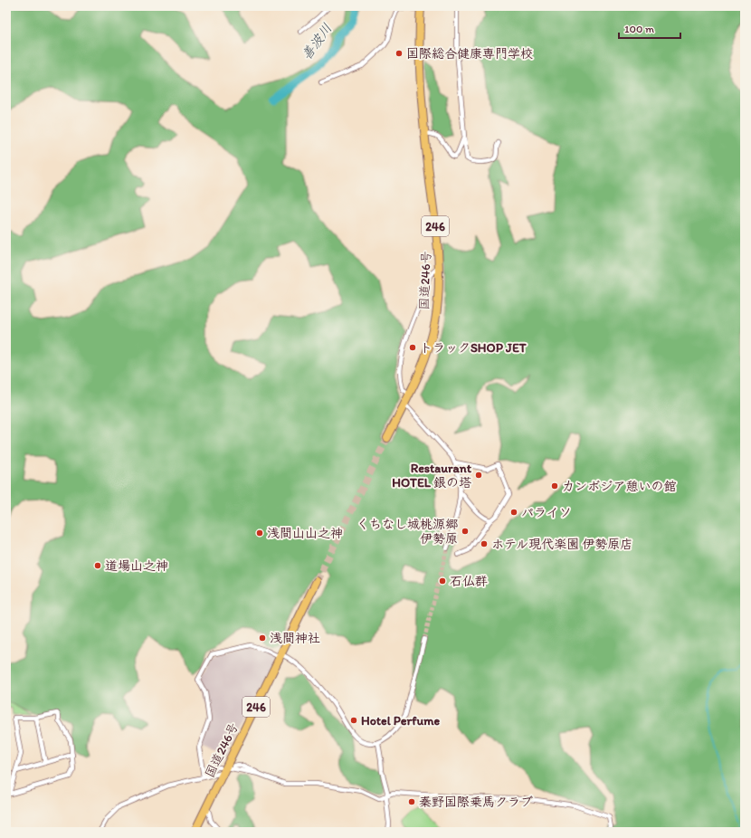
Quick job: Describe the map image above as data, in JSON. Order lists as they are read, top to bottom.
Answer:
{
  "streets": {
    "highway": ["246", "国道246号"]
  },
  "water": ["善波川"],
  "places": [
    "国際総合健康専門学校",
    "トラックSHOP JET",
    "Restaurant HOTEL 銀の塔",
    "カンボジア憩いの館",
    "パライソ",
    "くちなし城桃源郷 伊勢原",
    "浅間山山之神",
    "ホテル現代楽園 伊勢原店",
    "道場山之神",
    "石仏群",
    "浅間神社",
    "Hotel Perfume",
    "秦野国際乗馬クラブ"
  ],
  "scale_bar": "100 m"
}
